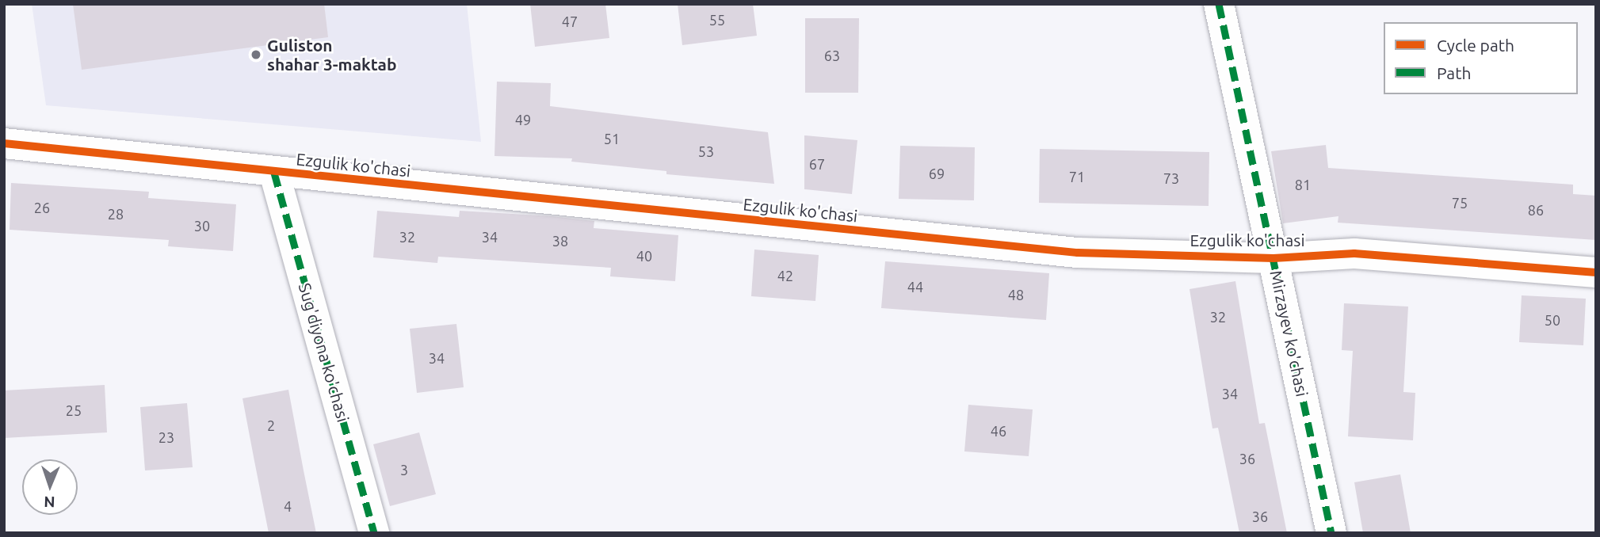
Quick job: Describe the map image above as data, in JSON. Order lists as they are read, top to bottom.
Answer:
{
  "streets": {
    "street": ["Ezgulik ko'chasi", "Mirzayev ko'chasi", "Sug'diyona ko'chasi"]
  },
  "crossings": [
    ["Ezgulik ko'chasi", "Mirzayev ko'chasi"],
    ["Ezgulik ko'chasi", "Sug'diyona ko'chasi"]
  ],
  "places": ["Guliston shahar 3-maktab"],
  "house_numbers": [
    "55",
    "47",
    "63",
    "49",
    "51",
    "53",
    "67",
    "69",
    "71",
    "73",
    "81",
    "75",
    "26",
    "86",
    "28",
    "30",
    "32",
    "34",
    "38",
    "40",
    "42",
    "44",
    "48",
    "32",
    "50",
    "34",
    "34",
    "25",
    "2",
    "46",
    "23",
    "36",
    "3",
    "4",
    "36"
  ],
  "legend": ["Cycle path", "Path"],
  "north": "bottom"
}
